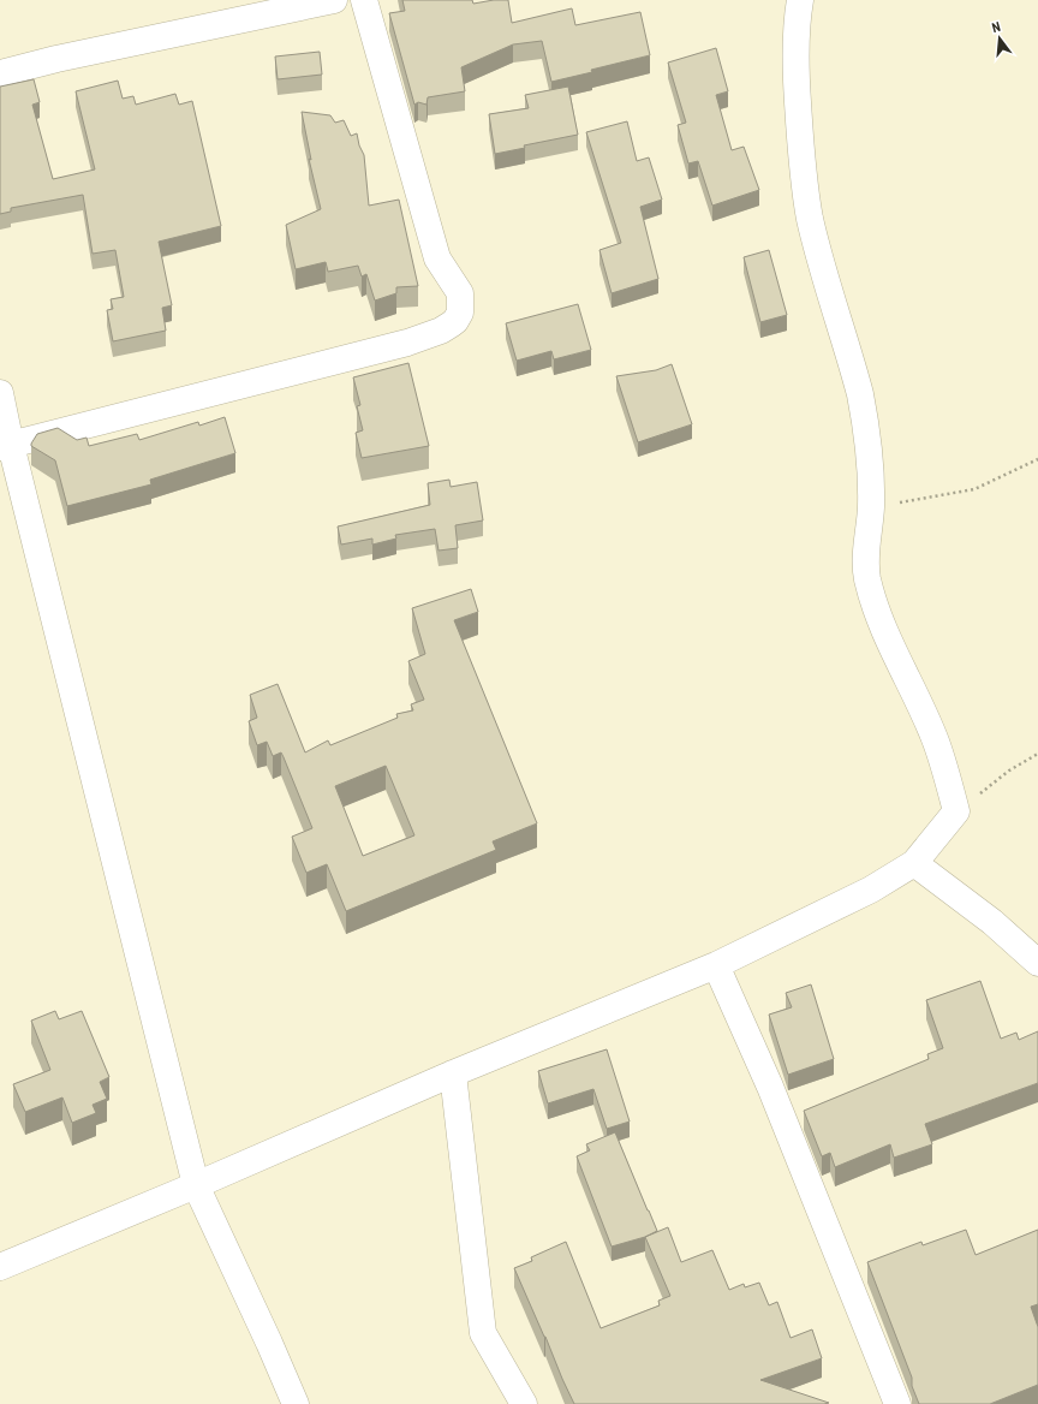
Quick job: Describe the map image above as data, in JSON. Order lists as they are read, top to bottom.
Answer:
{
  "north": "top"
}
